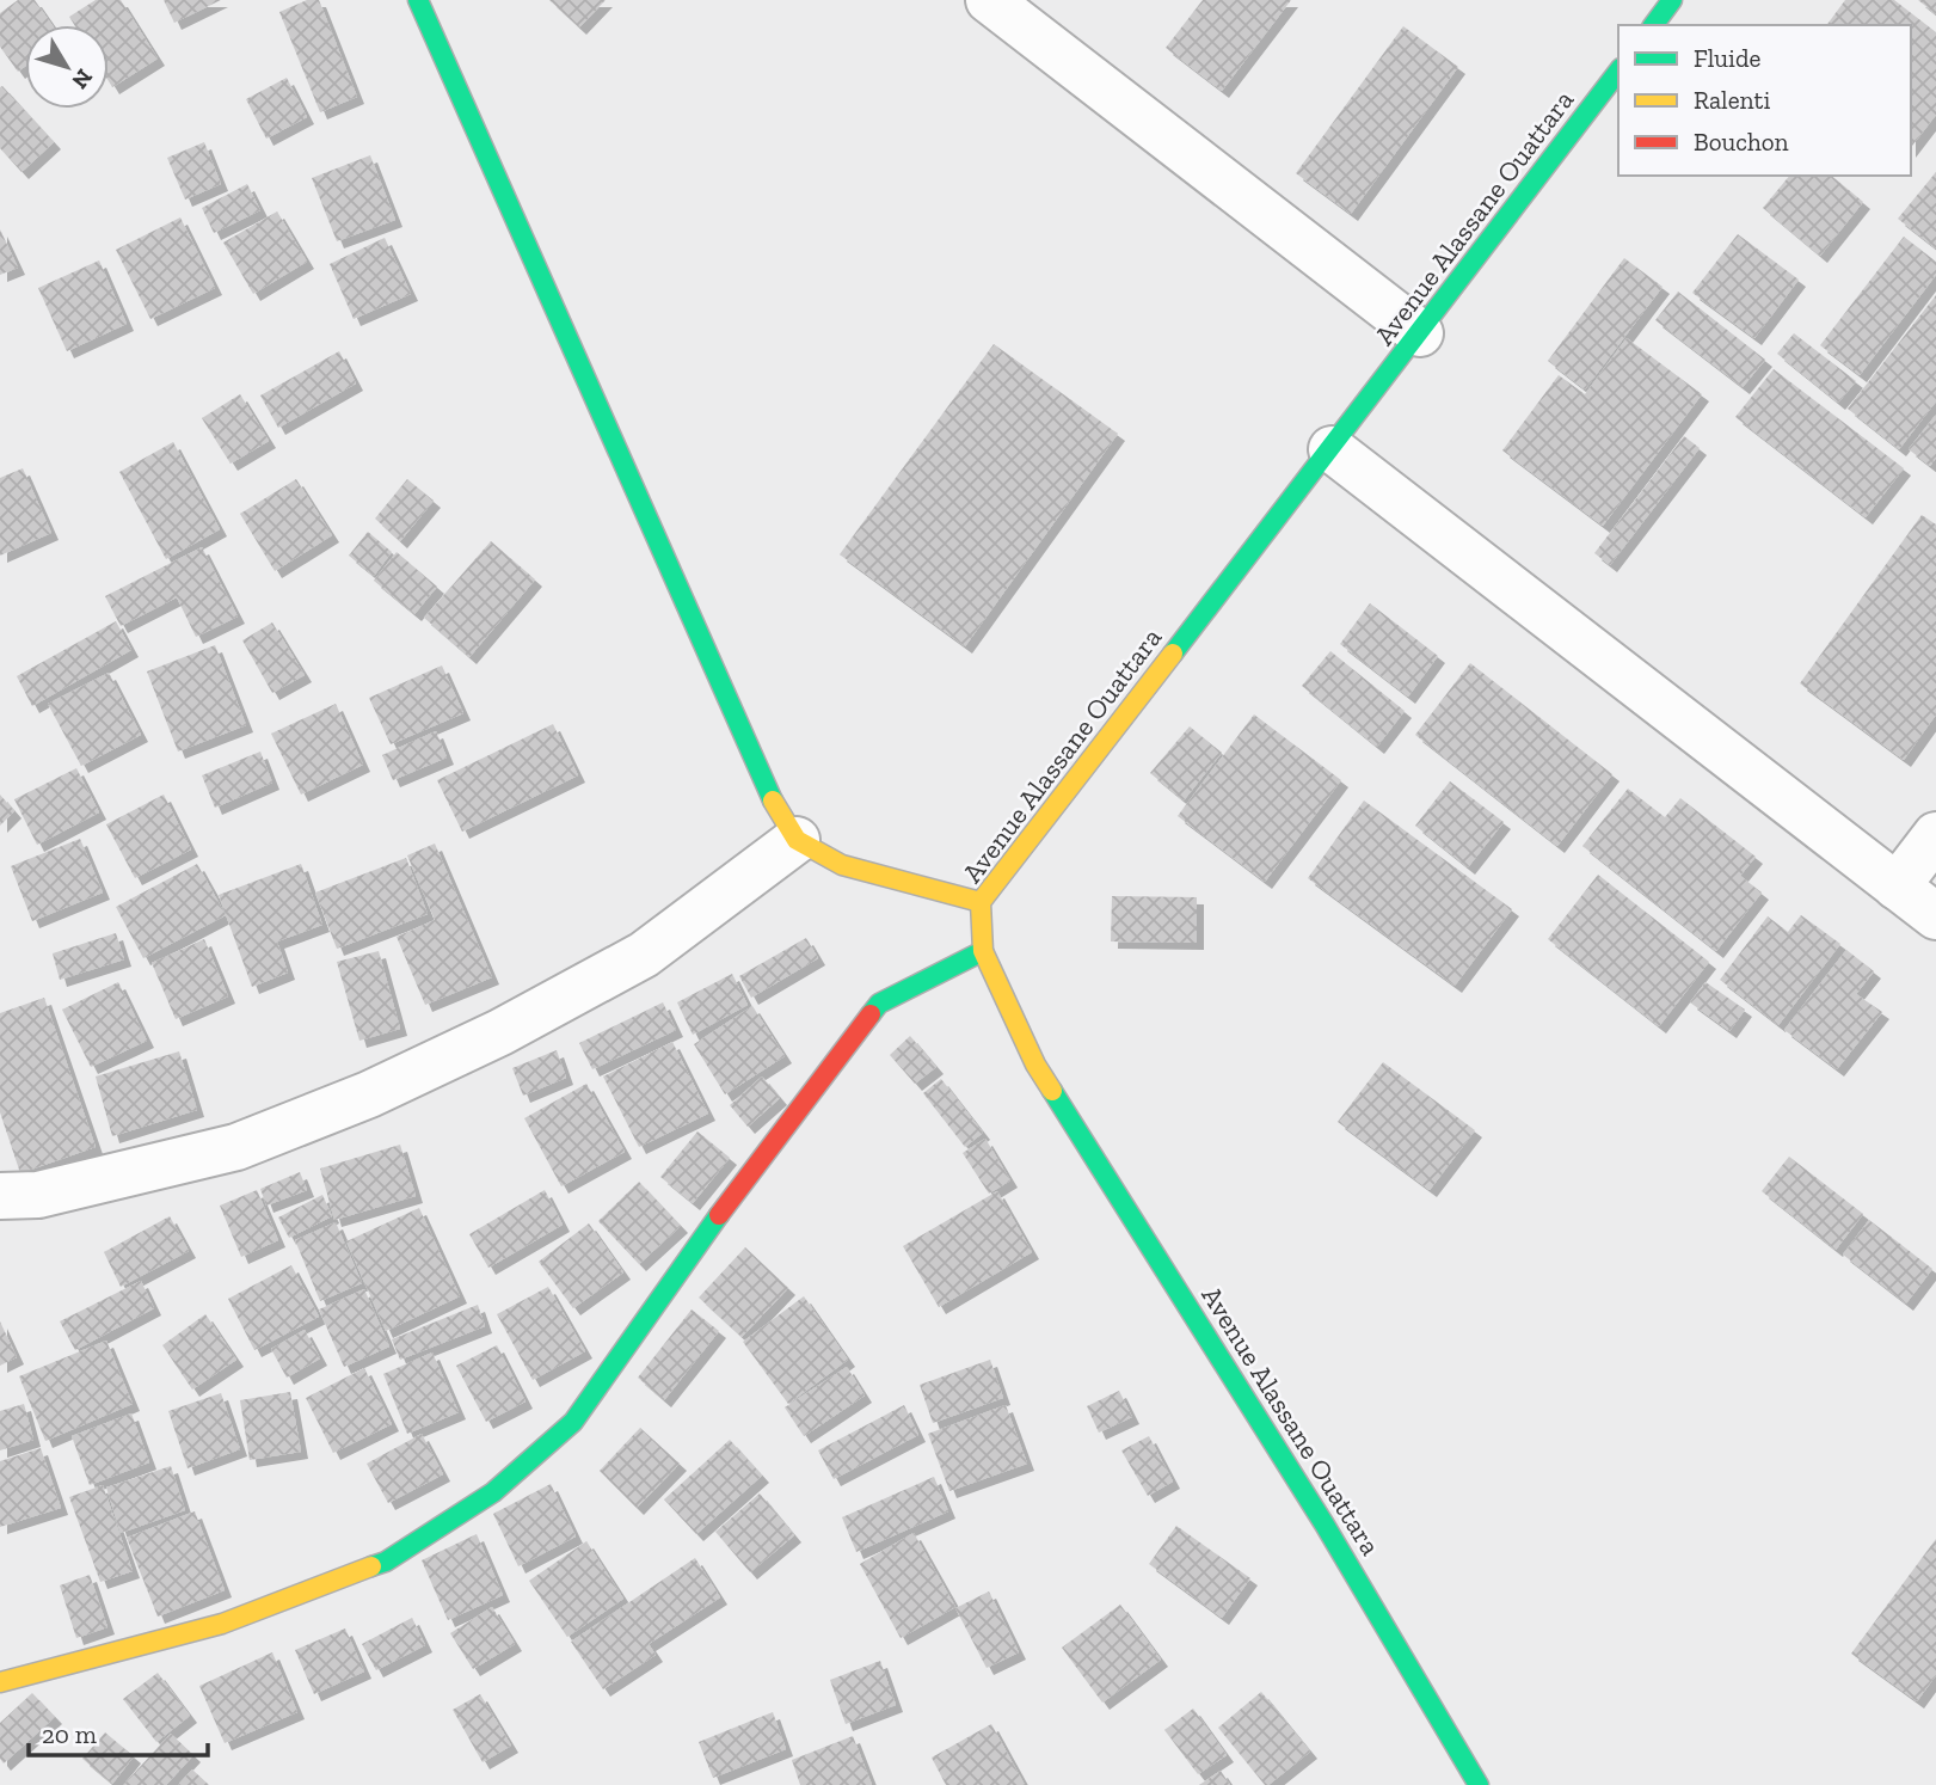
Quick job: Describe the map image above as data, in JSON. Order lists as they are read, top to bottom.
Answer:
{
  "streets": {
    "street": ["Avenue Alassane Ouattara"]
  },
  "legend": ["Fluide", "Ralenti", "Bouchon"],
  "scale_bar": "20 m",
  "north": "bottom right"
}
